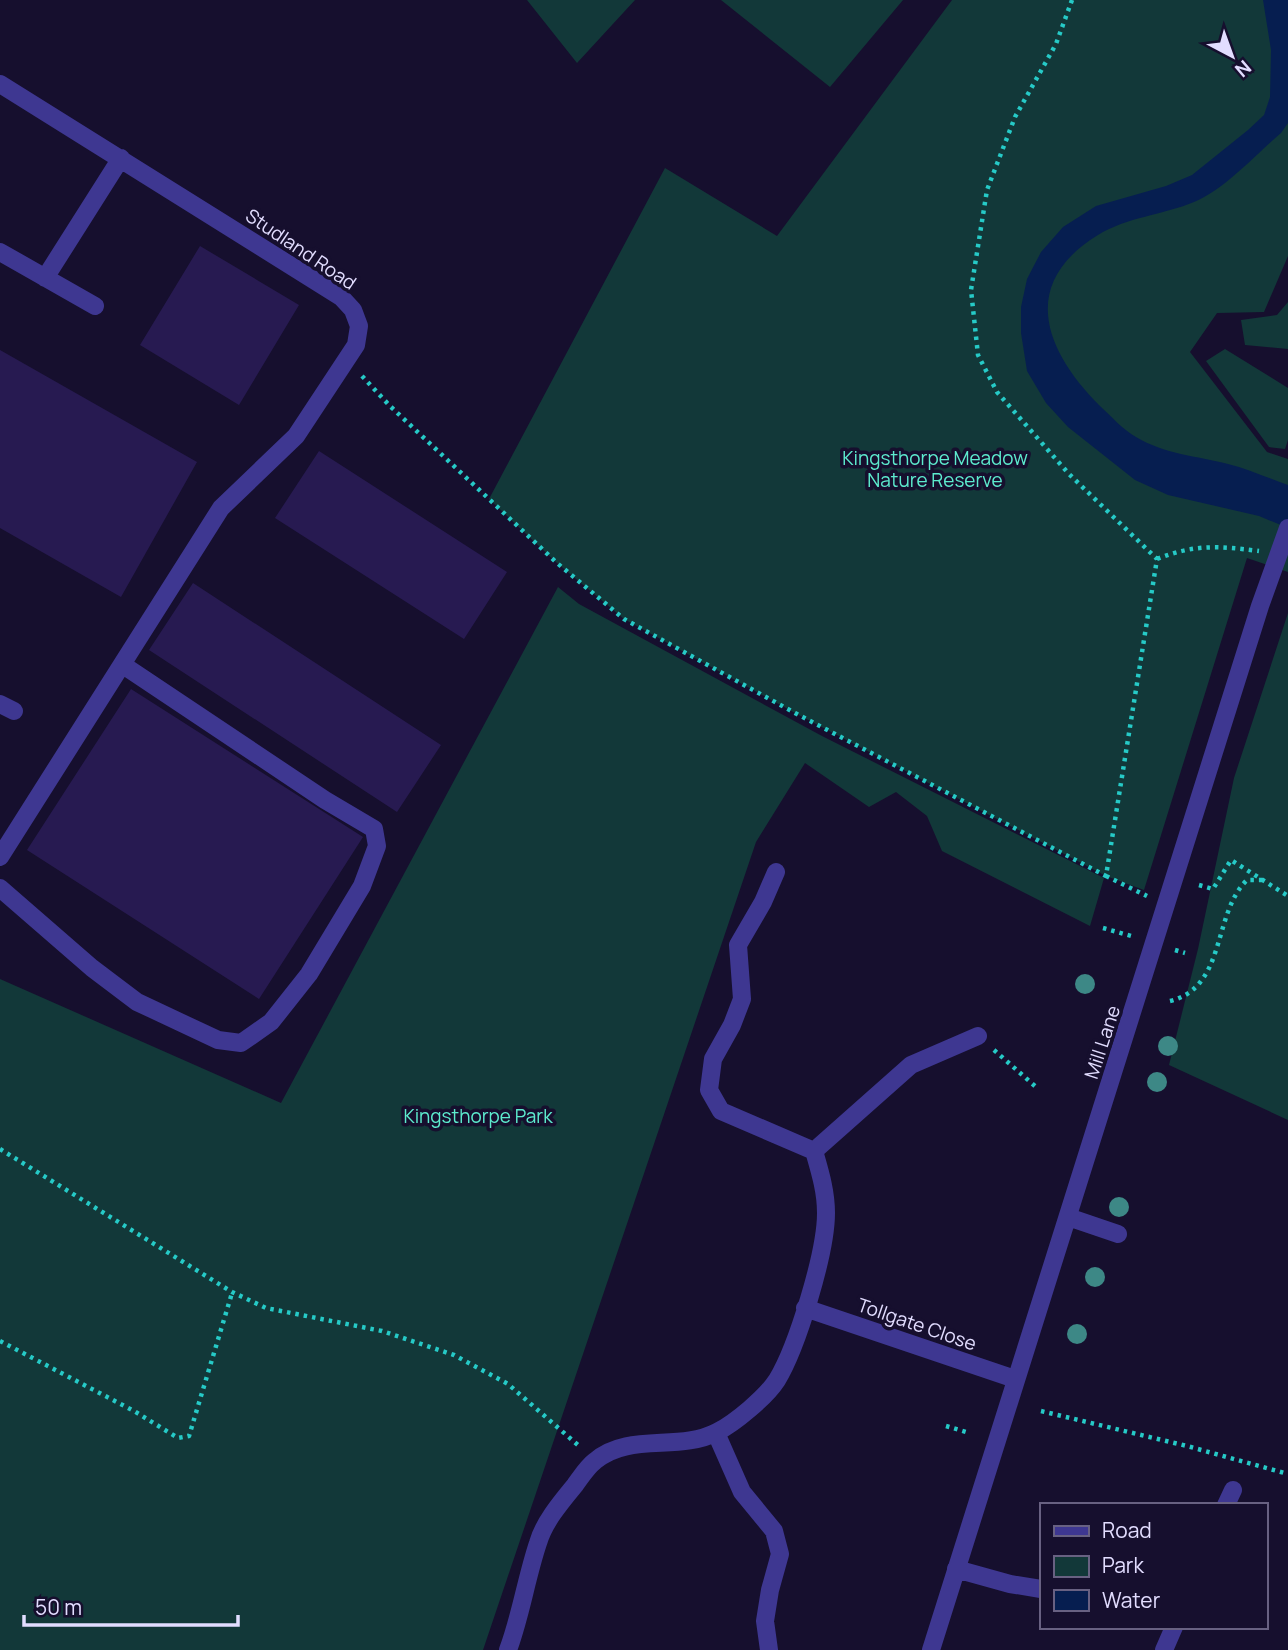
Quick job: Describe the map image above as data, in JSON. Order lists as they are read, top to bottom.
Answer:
{
  "streets": {
    "street": ["Studland Road", "Mill Lane", "Tollgate Close"]
  },
  "crossings": [
    ["Mill Lane", "Tollgate Close"]
  ],
  "parks": ["Kingsthorpe Meadow Nature Reserve", "Kingsthorpe Park"],
  "legend": ["Road", "Park", "Water"],
  "scale_bar": "50 m",
  "north": "bottom right"
}
